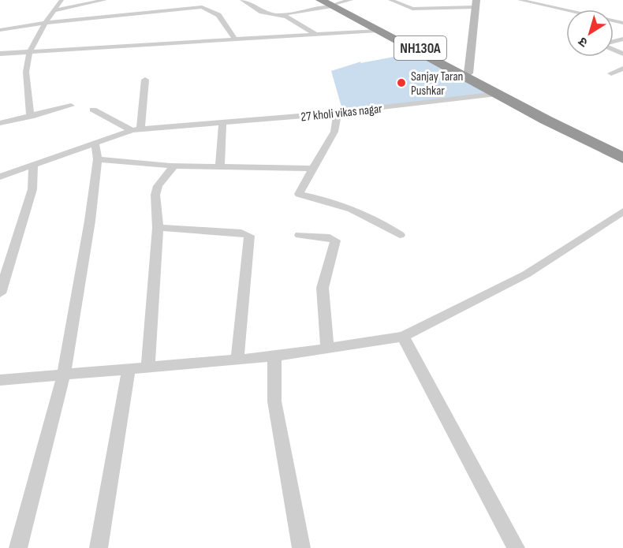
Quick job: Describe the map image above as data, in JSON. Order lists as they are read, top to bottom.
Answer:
{
  "streets": {
    "highway": ["NH130A"],
    "street": ["27 kholi vikas nagar"]
  },
  "crossings": [
    ["NH130A", "27 kholi vikas nagar"]
  ],
  "places": ["Sanjay Taran Pushkar"],
  "north": "bottom left"
}
